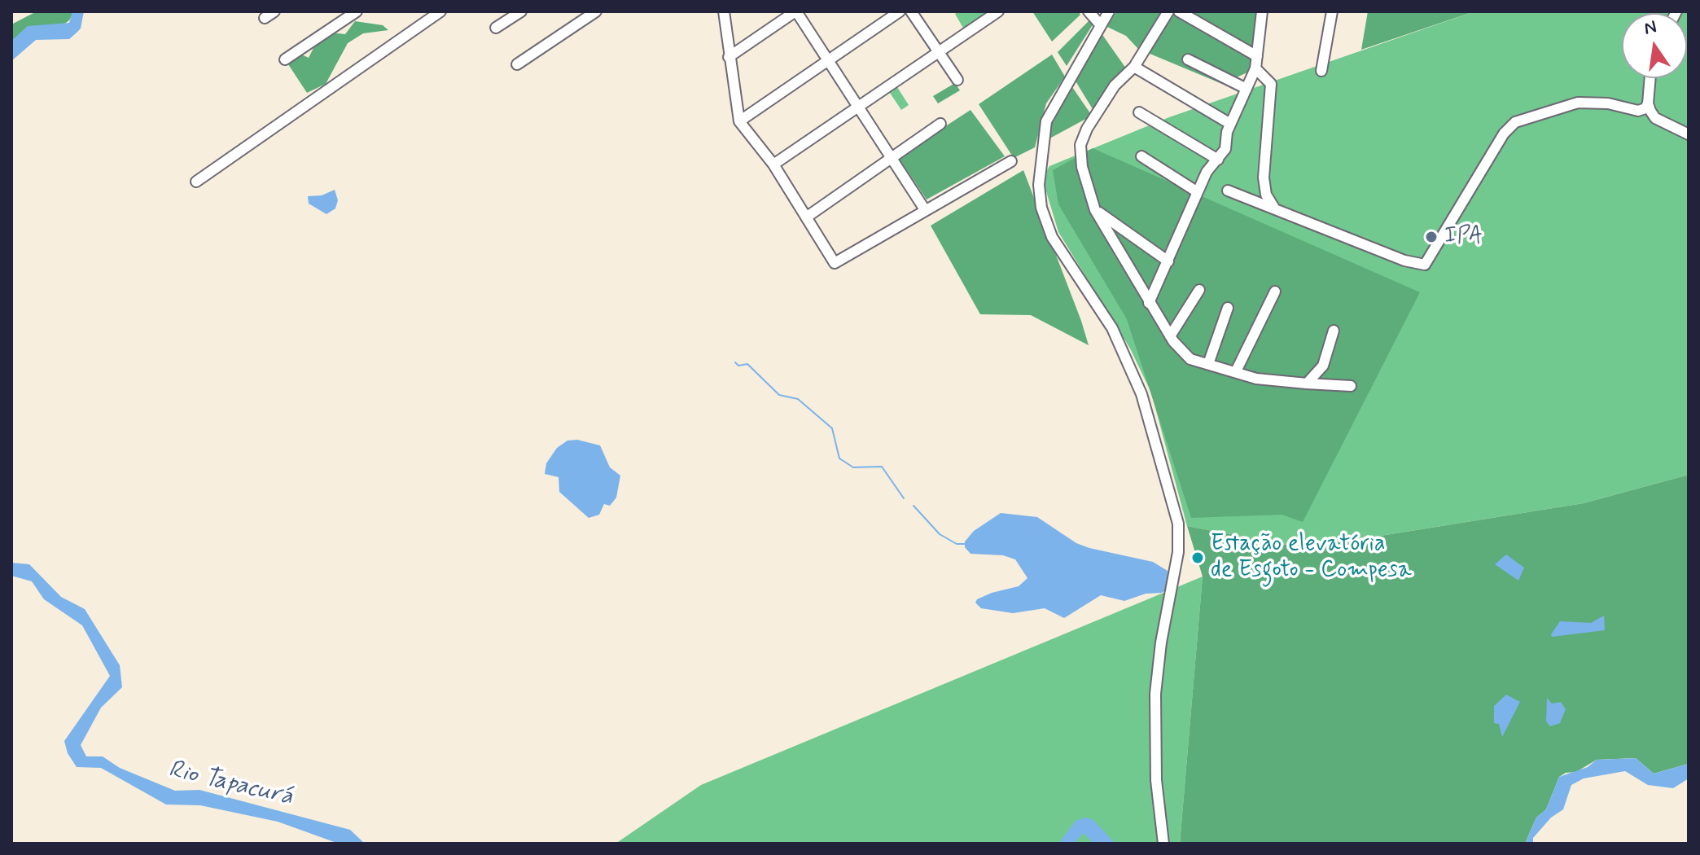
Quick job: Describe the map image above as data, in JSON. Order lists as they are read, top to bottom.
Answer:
{
  "water": ["Rio Tapacurá"],
  "places": ["IPA", "Estação elevatória de Esgoto - Compesa"],
  "north": "top"
}
